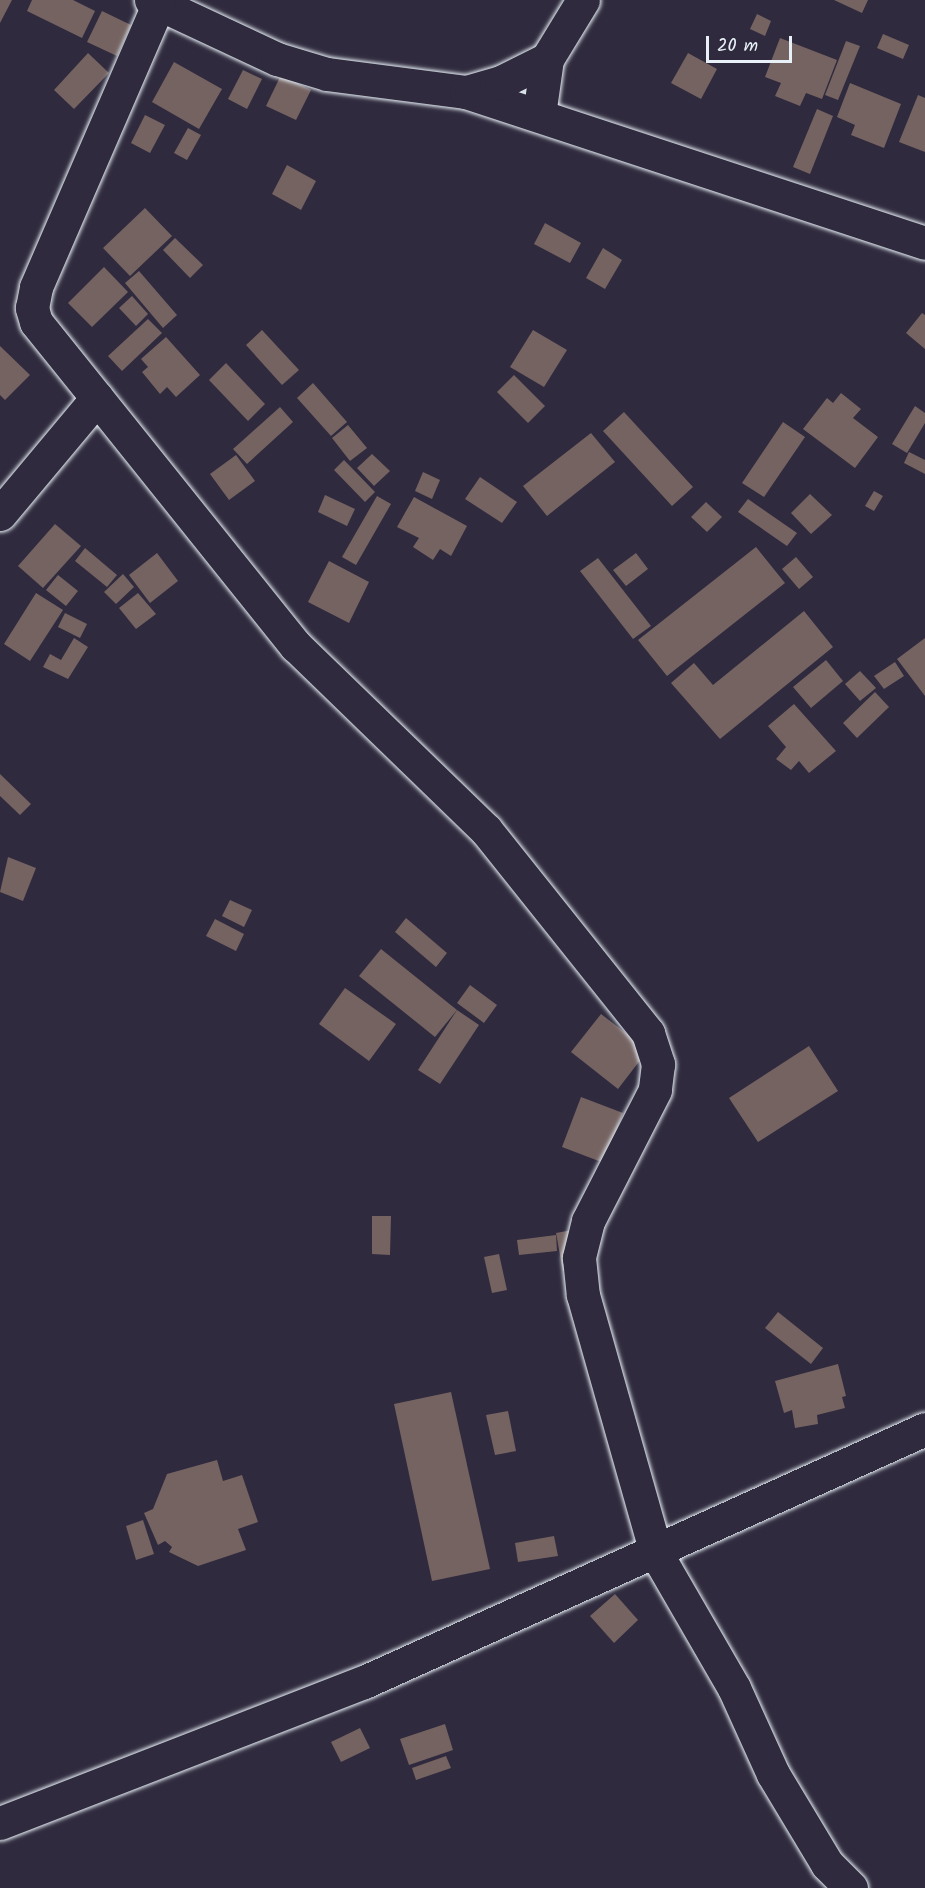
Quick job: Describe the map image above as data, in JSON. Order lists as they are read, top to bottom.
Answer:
{
  "scale_bar": "20 m"
}
